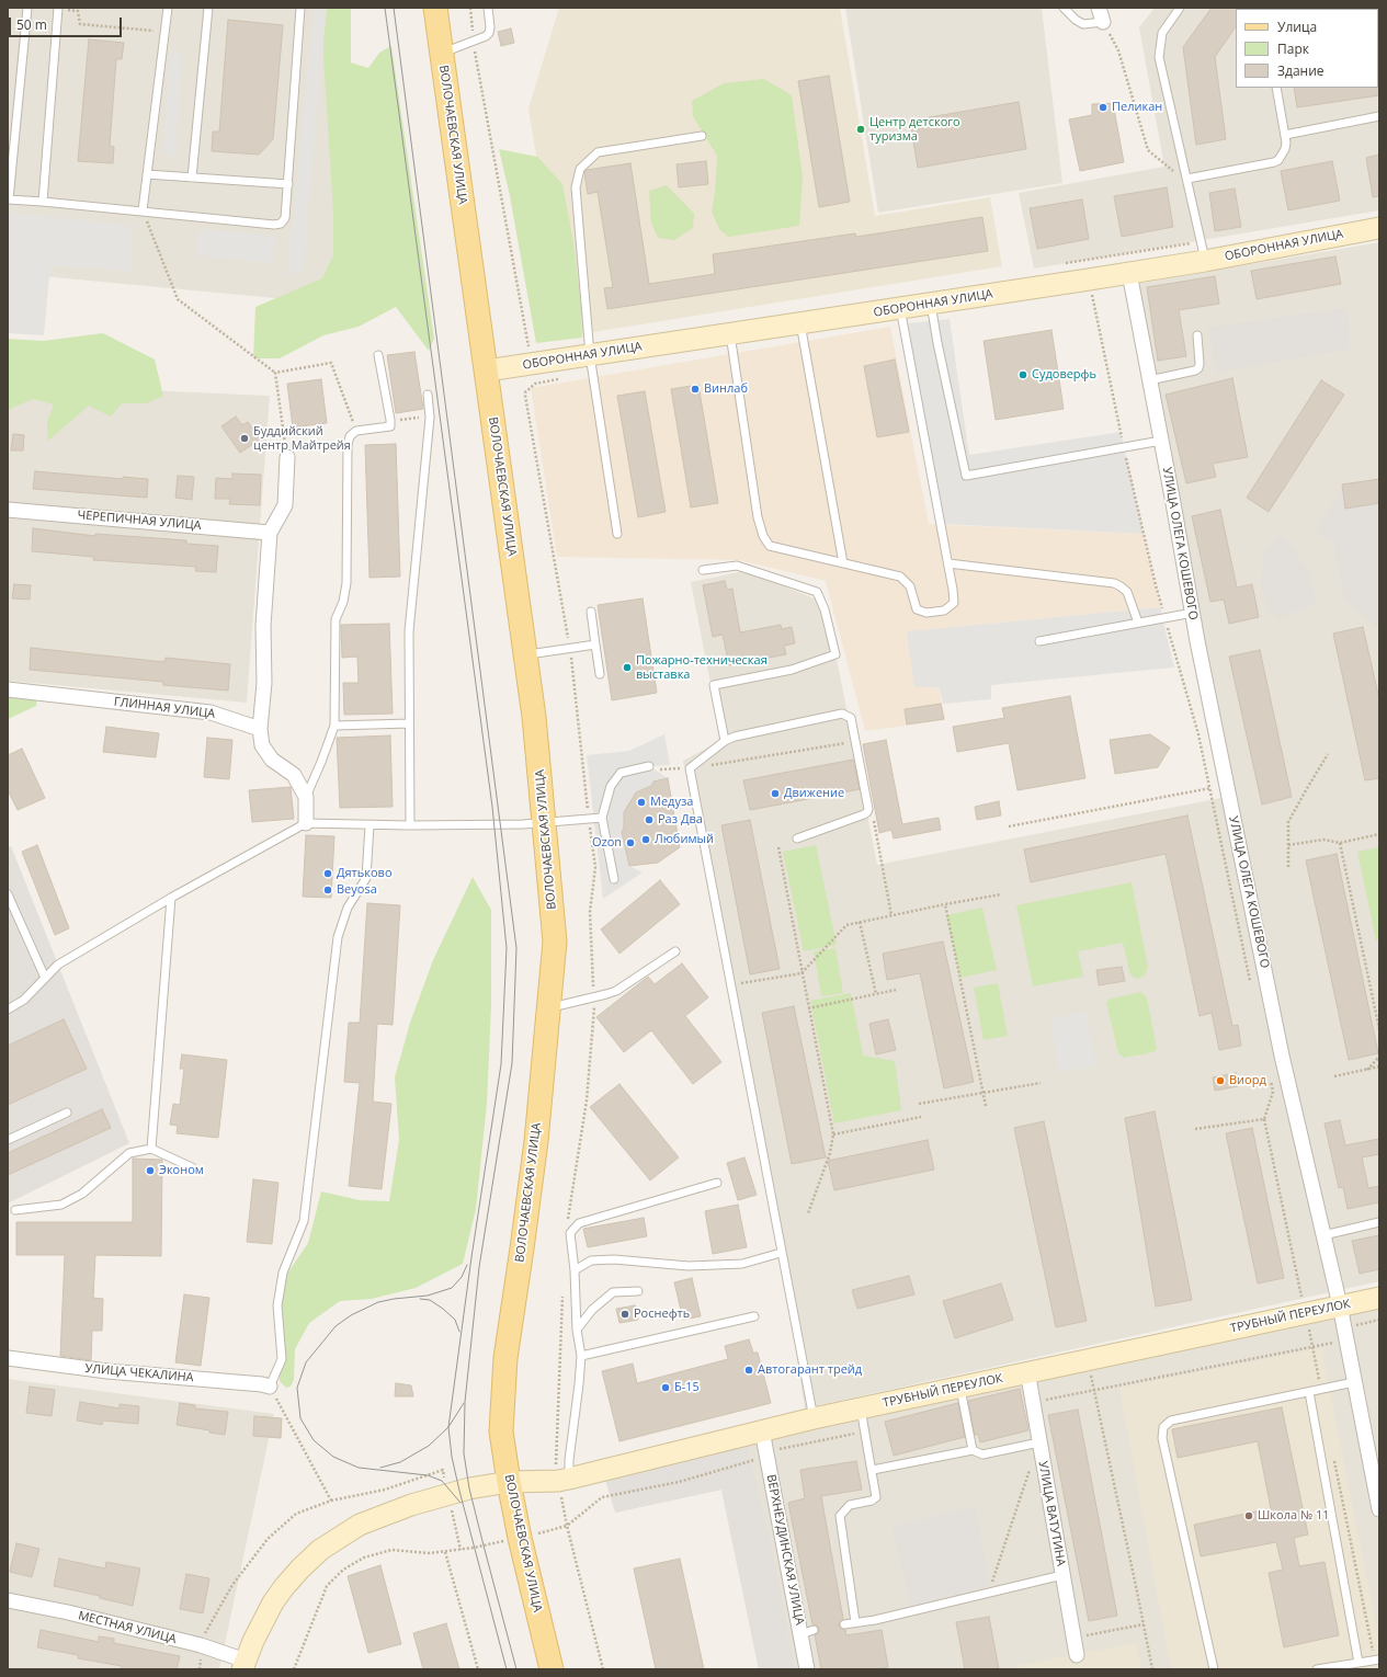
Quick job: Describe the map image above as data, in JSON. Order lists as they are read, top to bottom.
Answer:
{
  "streets": {
    "main road": ["ВОЛОЧАЕВСКАЯ УЛИЦА"],
    "street": [
      "ОБОРОННАЯ УЛИЦА",
      "ЧЕРЕПИЧНАЯ УЛИЦА",
      "УЛИЦА ОЛЕГА КОШЕВОГО",
      "ГЛИННАЯ УЛИЦА",
      "ТРУБНЫЙ ПЕРЕУЛОК",
      "УЛИЦА ЧЕКАЛИНА",
      "УЛИЦА ВАТУТИНА",
      "ВЕРХНЕУДИНСКАЯ УЛИЦА",
      "МЕСТНАЯ УЛИЦА"
    ]
  },
  "crossings": [
    ["ВОЛОЧАЕВСКАЯ УЛИЦА", "ОБОРОННАЯ УЛИЦА"],
    ["ВОЛОЧАЕВСКАЯ УЛИЦА", "ТРУБНЫЙ ПЕРЕУЛОК"],
    ["ОБОРОННАЯ УЛИЦА", "УЛИЦА ОЛЕГА КОШЕВОГО"],
    ["УЛИЦА ОЛЕГА КОШЕВОГО", "ТРУБНЫЙ ПЕРЕУЛОК"],
    ["ТРУБНЫЙ ПЕРЕУЛОК", "УЛИЦА ВАТУТИНА"],
    ["ТРУБНЫЙ ПЕРЕУЛОК", "ВЕРХНЕУДИНСКАЯ УЛИЦА"],
    ["ТРУБНЫЙ ПЕРЕУЛОК", "МЕСТНАЯ УЛИЦА"]
  ],
  "places": [
    "Пеликан",
    "Центр детского туризма",
    "Судоверфь",
    "Винлаб",
    "Буддийский центр Майтрейя",
    "Пожарно-техническая выставка",
    "Движение",
    "Медуза",
    "Раз Два",
    "Любимый",
    "Ozon",
    "Дятьково",
    "Beyosa",
    "Виорд",
    "Эконом",
    "Роснефть",
    "Автогарант трейд",
    "Б-15",
    "Школа № 11"
  ],
  "legend": ["Улица", "Парк", "Здание"],
  "scale_bar": "50 m"
}
